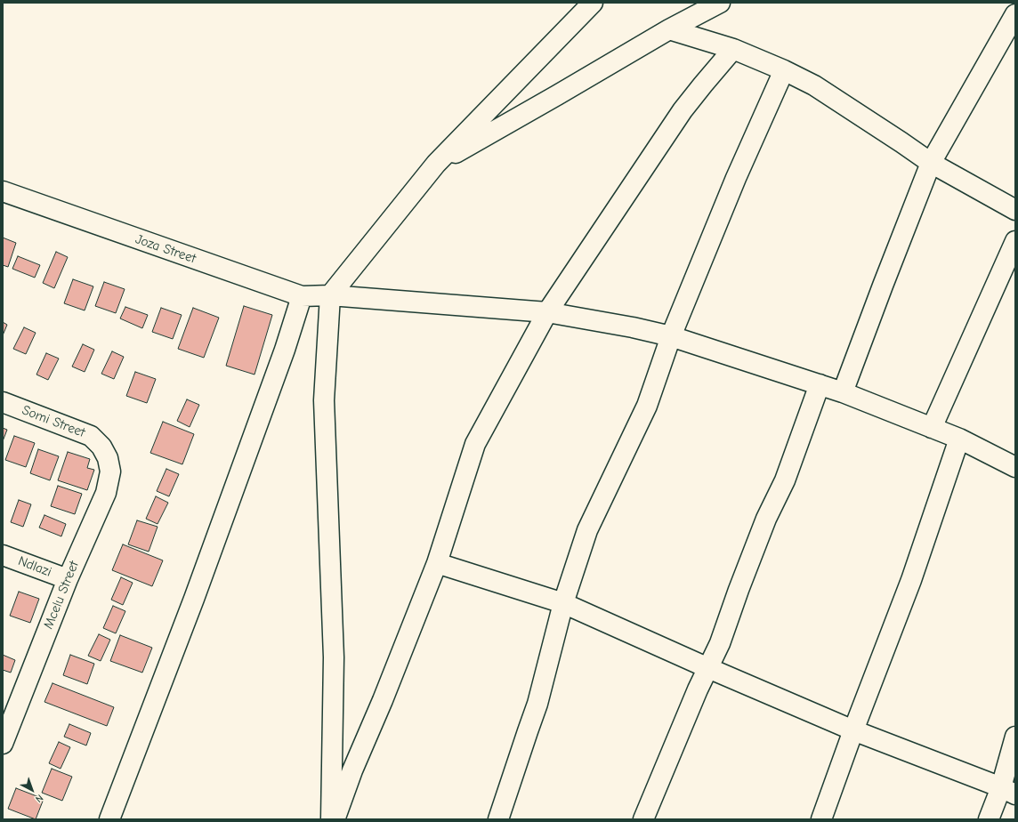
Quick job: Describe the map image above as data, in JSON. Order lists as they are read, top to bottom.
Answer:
{
  "streets": {
    "street": [
      "Joza Street",
      "Somi Street",
      "Ndlazi",
      "Mcelu Street"
    ]
  },
  "crossings": [
    ["Somi Street", "Mcelu Street"],
    ["Ndlazi", "Mcelu Street"]
  ],
  "north": "bottom right"
}
